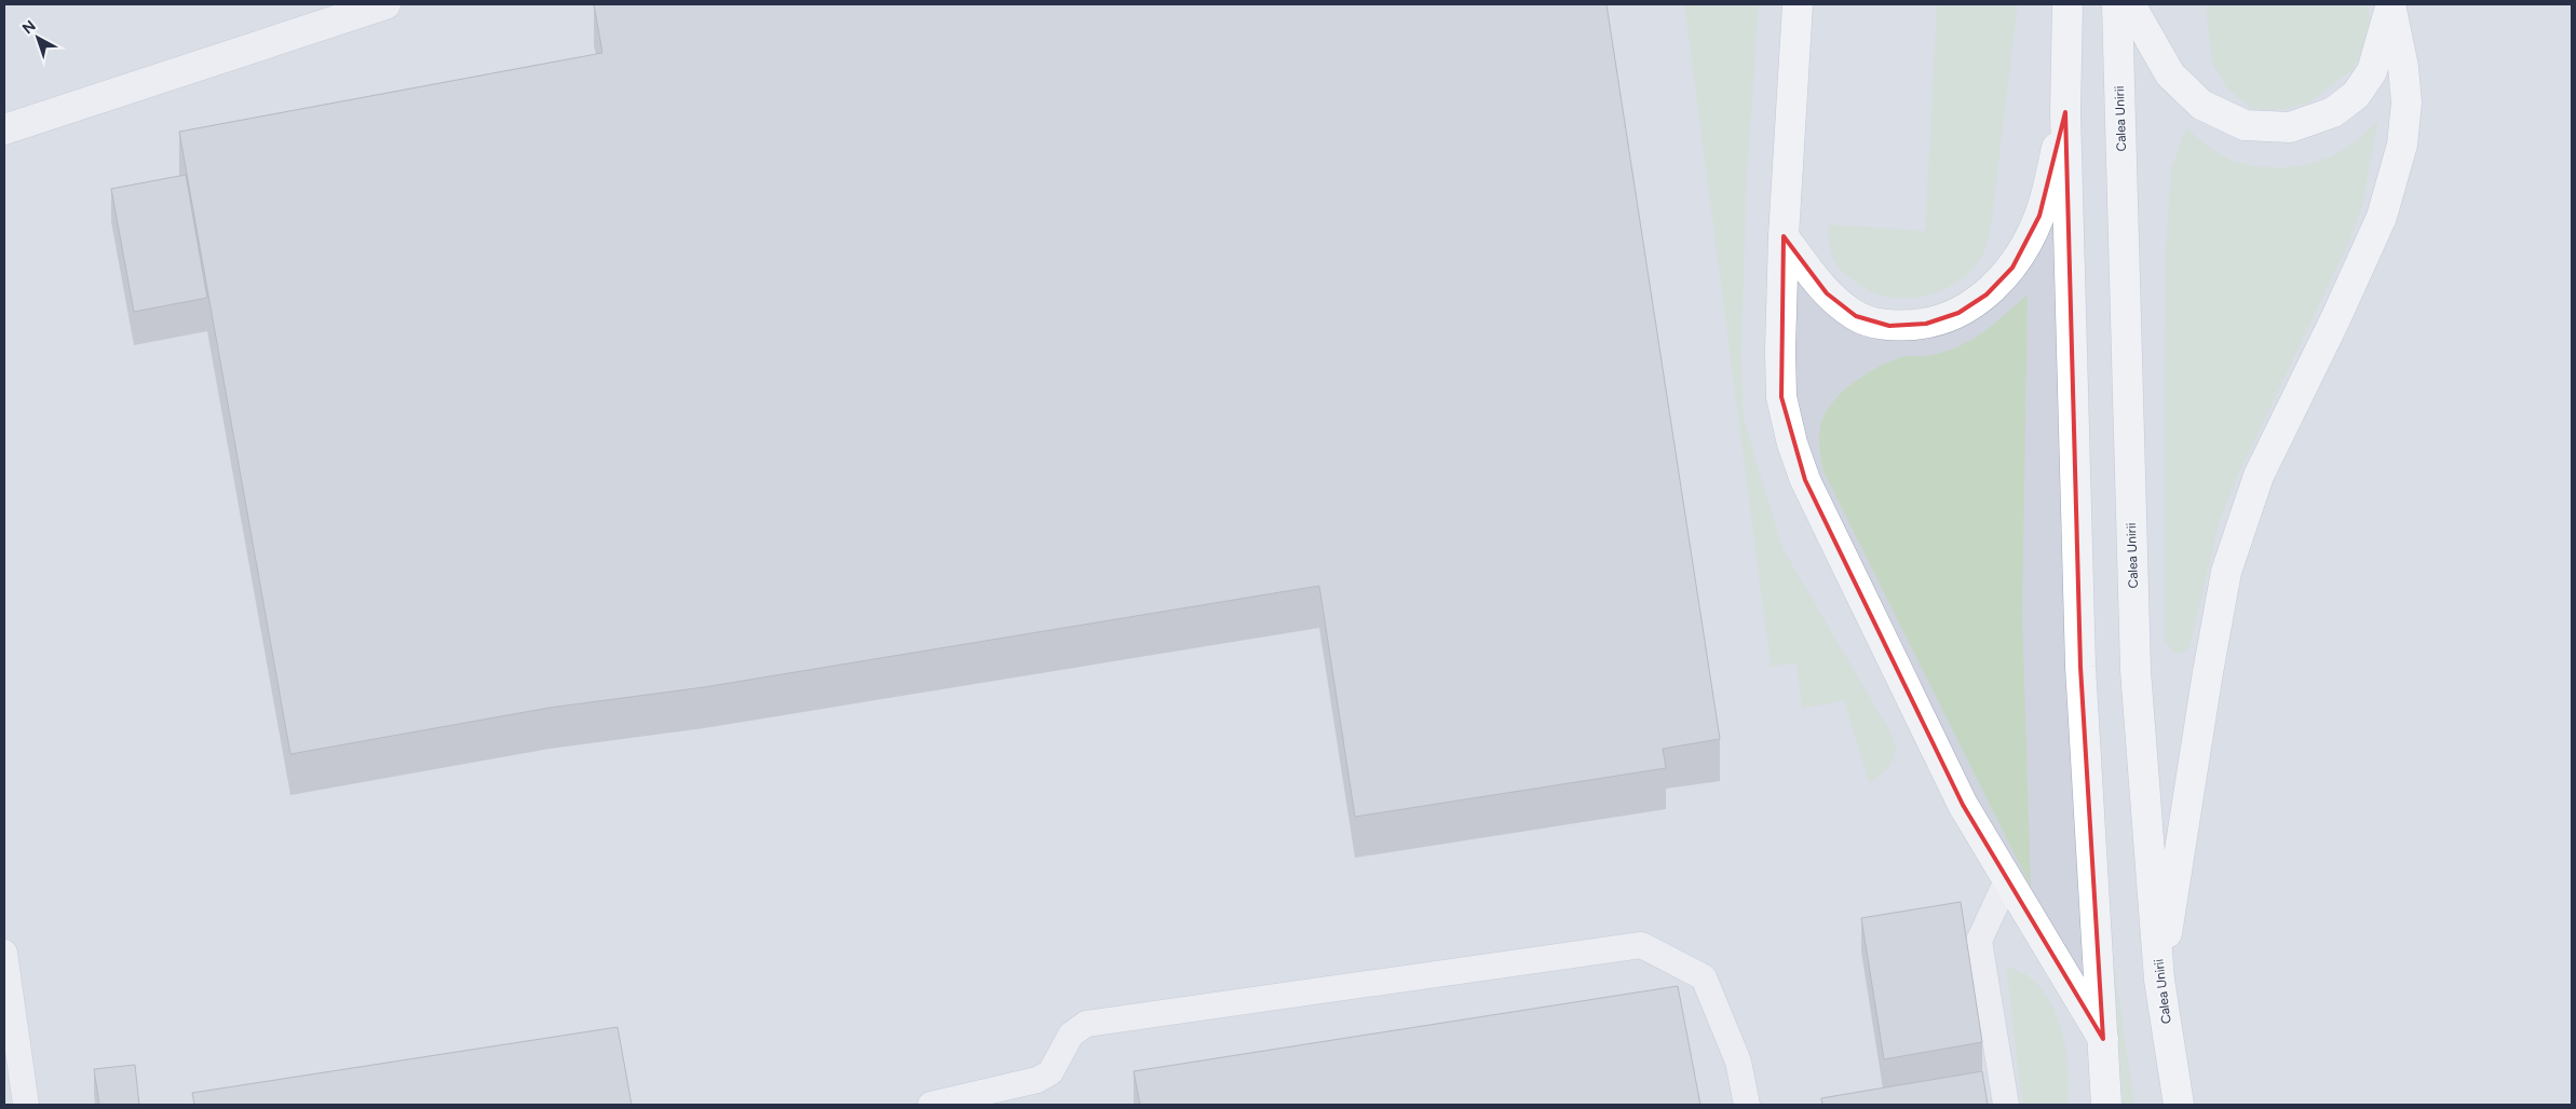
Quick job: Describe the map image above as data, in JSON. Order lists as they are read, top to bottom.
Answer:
{
  "streets": {
    "main road": ["Calea Unirii"]
  },
  "north": "top left"
}
